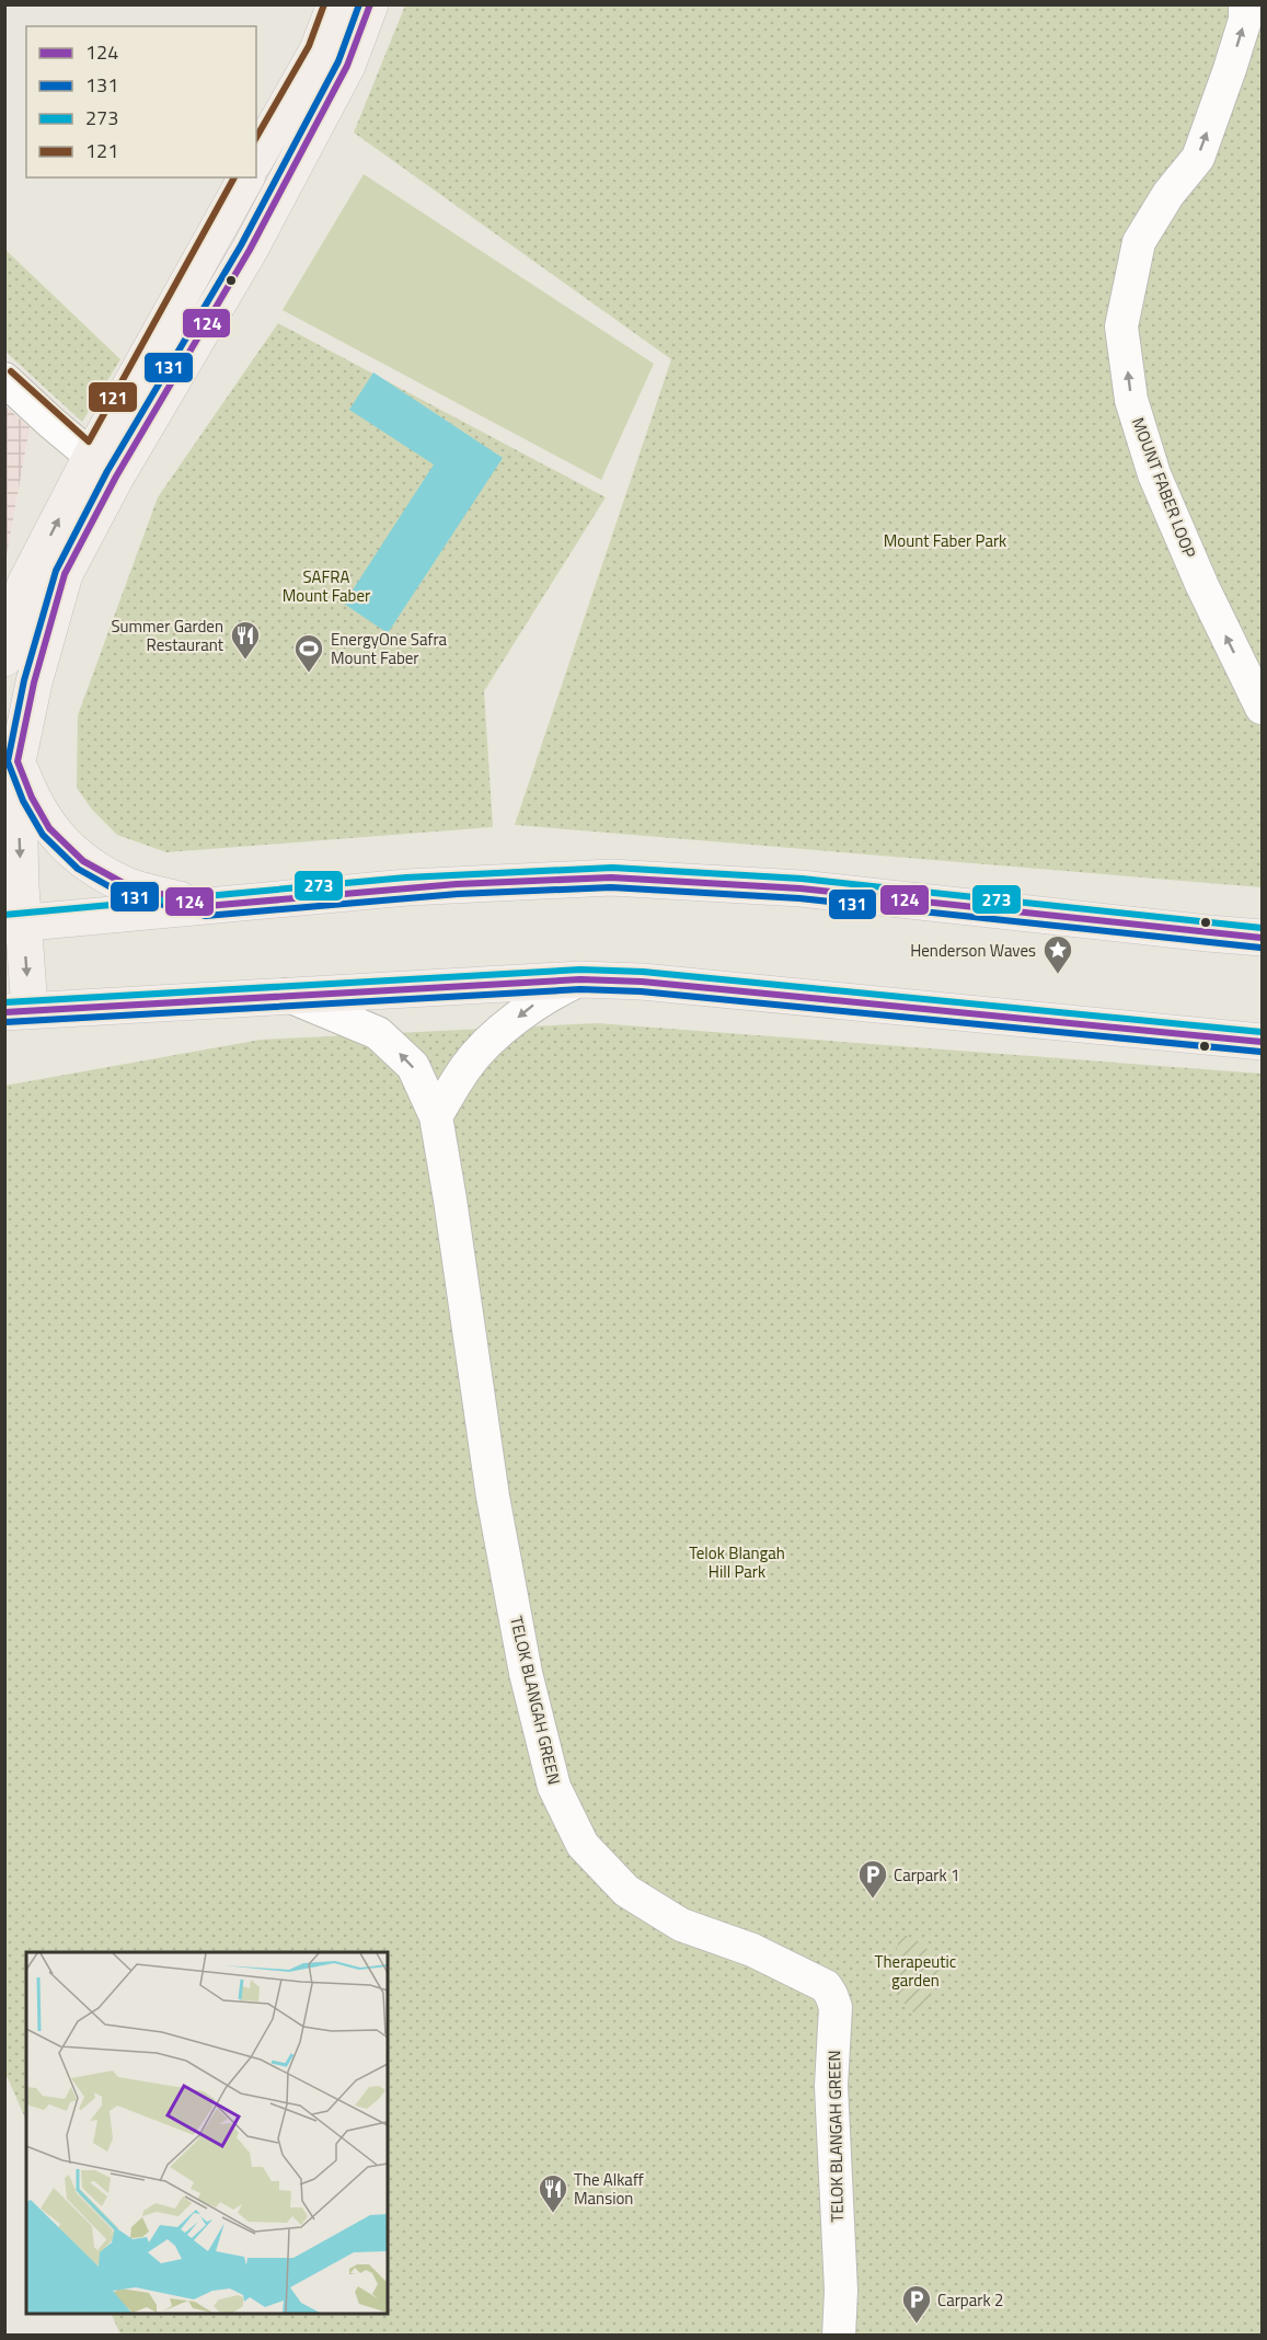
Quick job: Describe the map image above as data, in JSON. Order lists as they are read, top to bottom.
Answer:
{
  "streets": {
    "street": ["MOUNT FABER LOOP", "TELOK BLANGAH GREEN"]
  },
  "one_way": ["MOUNT FABER LOOP"],
  "parks": [
    "Mount Faber Park",
    "SAFRA Mount Faber",
    "Telok Blangah Hill Park",
    "Therapeutic garden"
  ],
  "places": {
    "restaurant": ["Summer Garden Restaurant", "The Alkaff Mansion"],
    "sports": ["EnergyOne Safra Mount Faber"],
    "place": ["Henderson Waves"],
    "parking": ["Carpark 1", "Carpark 2"]
  },
  "lines": [
    "transit line 124",
    "transit line 131",
    "transit line 121",
    "transit line 273"
  ],
  "legend": [
    "124",
    "131",
    "273",
    "121"
  ]
}
